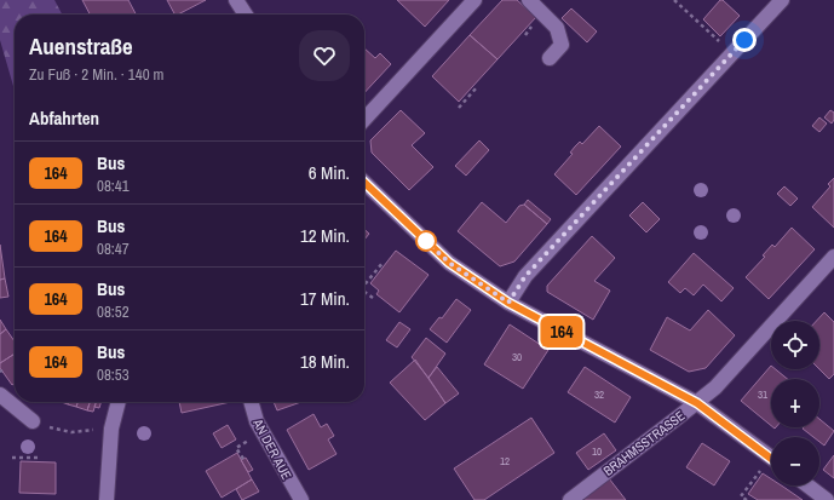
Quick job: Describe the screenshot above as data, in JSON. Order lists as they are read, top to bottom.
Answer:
{
  "streets": {
    "street": ["BRAHMSSTRASSE", "AN DER AUE"]
  },
  "lines": ["bus line 164"],
  "house_numbers": [
    "30",
    "32",
    "31",
    "10",
    "12"
  ],
  "page": {
    "on_map": "164",
    "heading": [
      ["Auenstraße", "Zu Fuß · 2 Min. · 140 m"],
      "Abfahrten"
    ],
    "list": [
      {
        "mark": "164",
        "name": "Bus",
        "note": "08:41",
        "value": "6 Min."
      },
      {
        "mark": "164",
        "name": "Bus",
        "note": "08:47",
        "value": "12 Min."
      },
      {
        "mark": "164",
        "name": "Bus",
        "note": "08:52",
        "value": "17 Min."
      },
      {
        "mark": "164",
        "name": "Bus",
        "note": "08:53",
        "value": "18 Min."
      }
    ],
    "map_buttons": ["+", "−"]
  }
}
